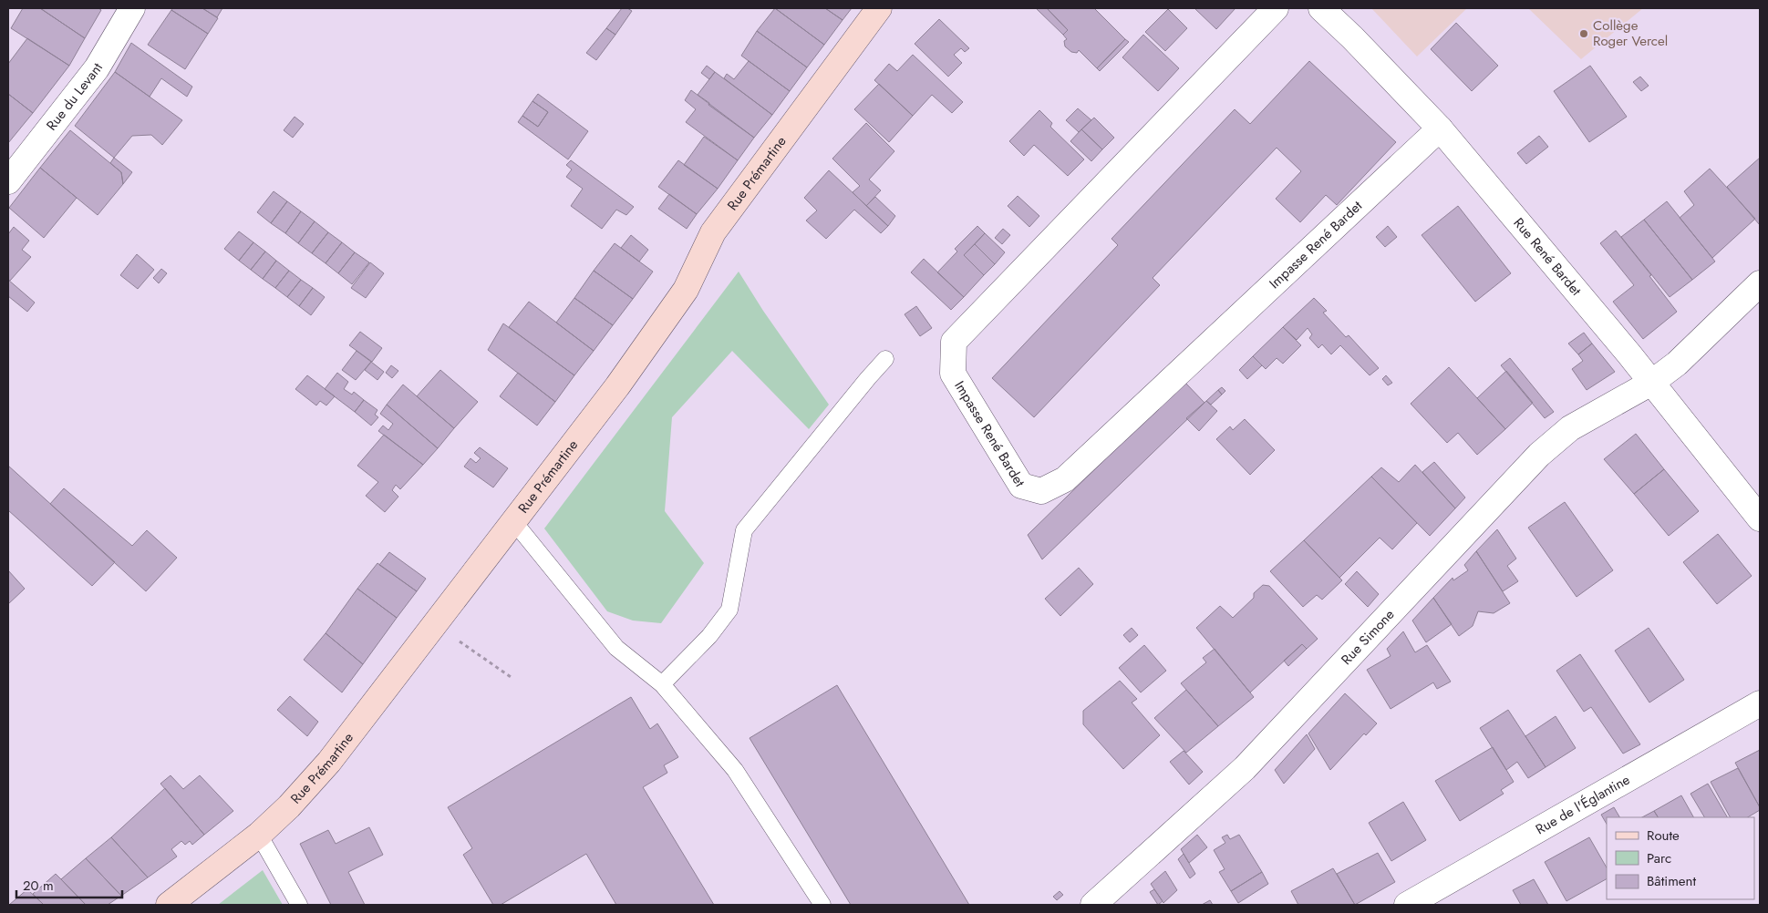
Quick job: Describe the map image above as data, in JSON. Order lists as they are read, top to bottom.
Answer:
{
  "streets": {
    "street": [
      "Rue du Levant",
      "Rue Prémartine",
      "Impasse René Bardet",
      "Rue René Bardet",
      "Rue Simone",
      "Rue de l'Églantine"
    ]
  },
  "crossings": [
    ["Impasse René Bardet", "Rue René Bardet"],
    ["Rue René Bardet", "Rue Simone"]
  ],
  "places": ["Collège Roger Vercel"],
  "legend": ["Route", "Parc", "Bâtiment"],
  "scale_bar": "20 m"
}
